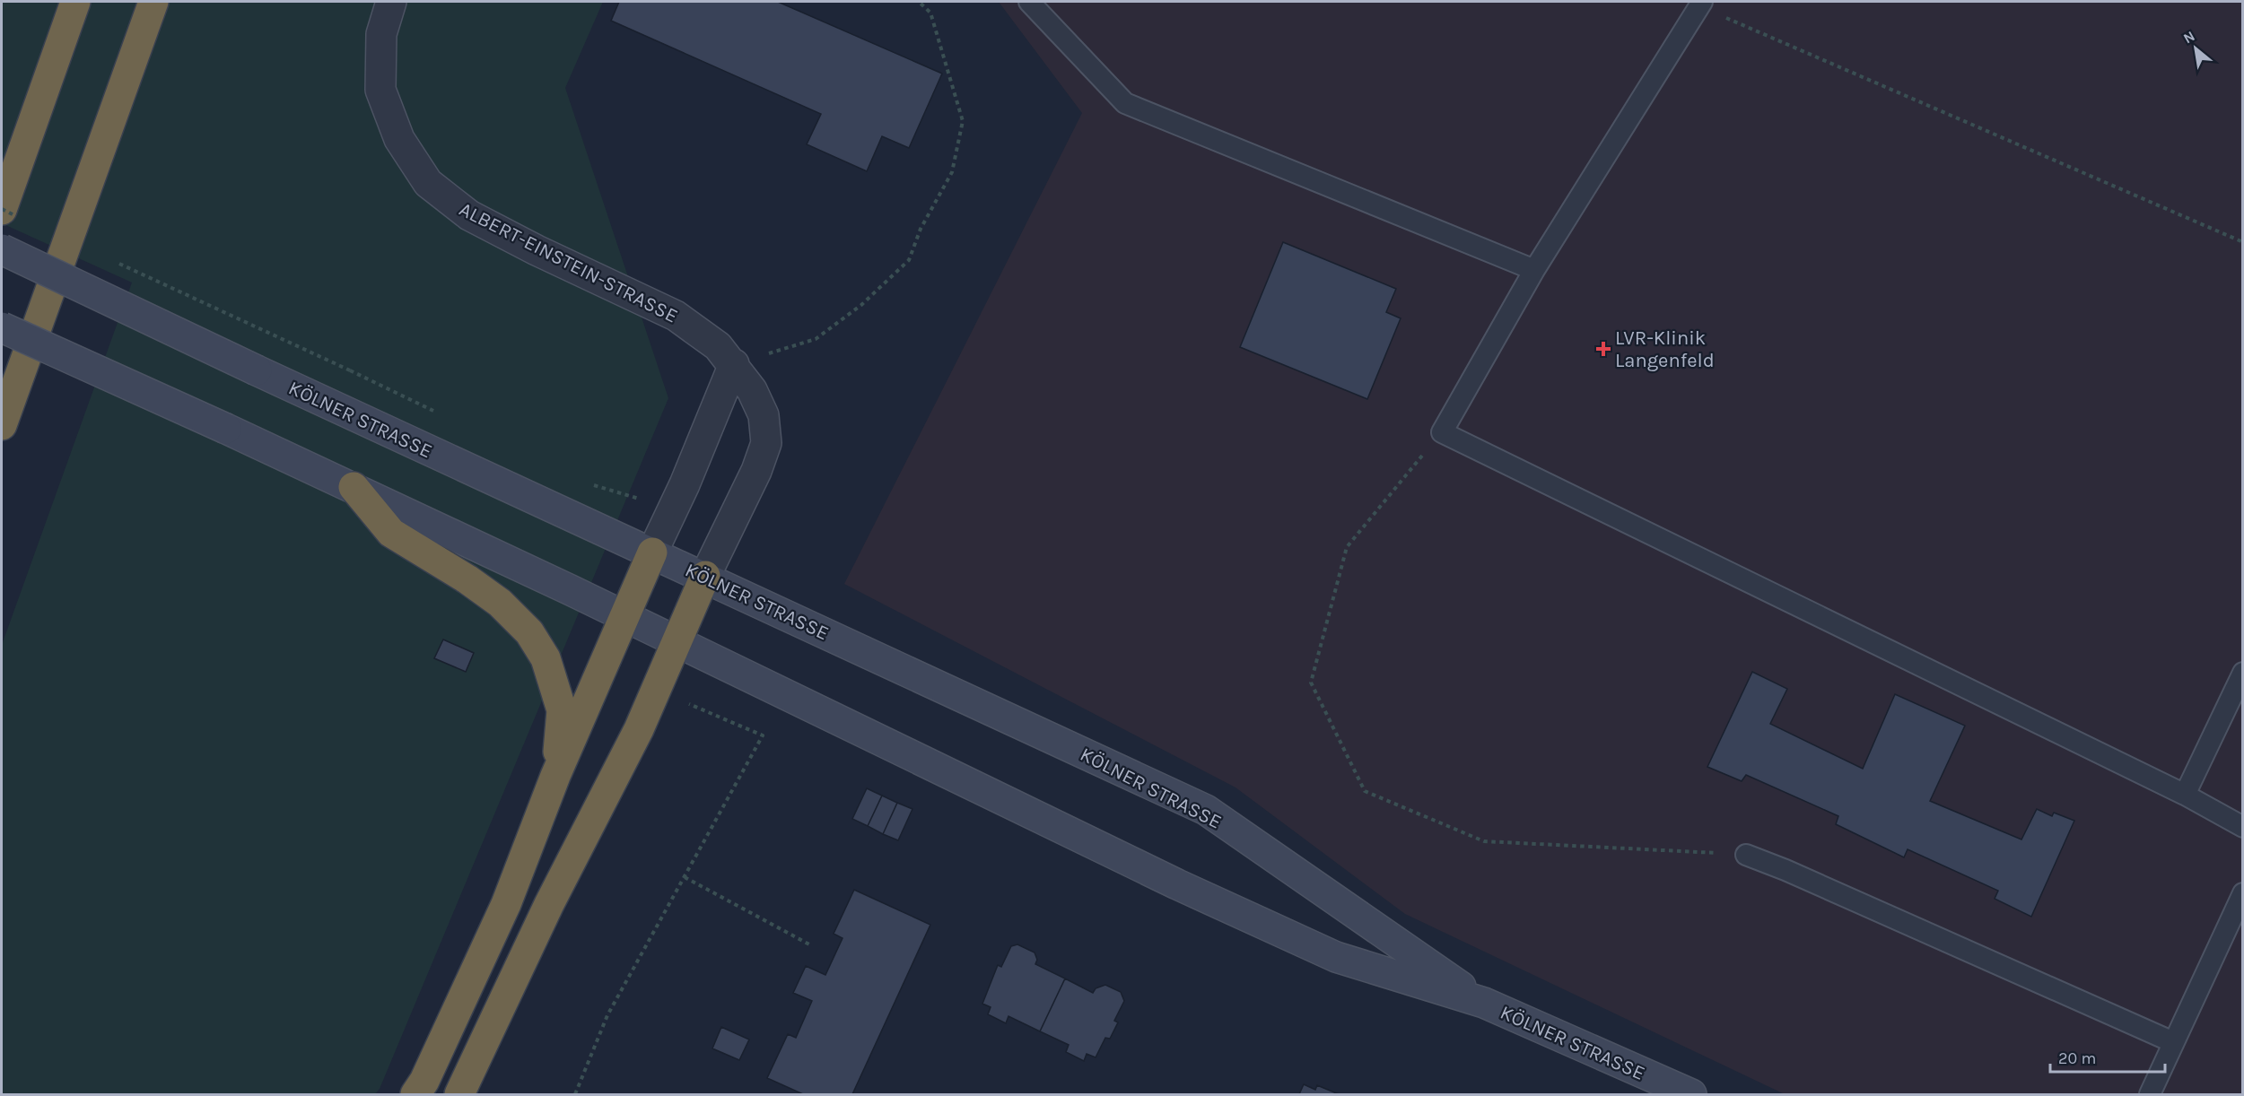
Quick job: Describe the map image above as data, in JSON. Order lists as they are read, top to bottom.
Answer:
{
  "streets": {
    "main road": ["KÖLNER STRASSE"],
    "street": ["ALBERT-EINSTEIN-STRASSE"]
  },
  "crossings": [
    ["ALBERT-EINSTEIN-STRASSE", "KÖLNER STRASSE"]
  ],
  "places": {
    "health": ["LVR-Klinik Langenfeld"]
  },
  "scale_bar": "20 m",
  "north": "top left"
}
